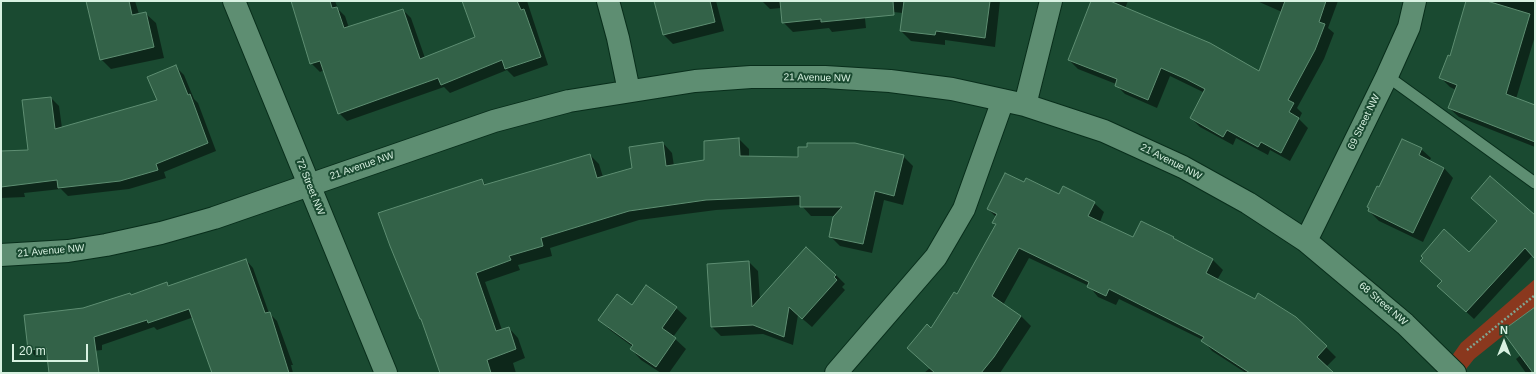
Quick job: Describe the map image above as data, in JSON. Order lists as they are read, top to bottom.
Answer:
{
  "streets": {
    "street": [
      "21 Avenue NW",
      "69 Street NW",
      "72 Street NW",
      "68 Street NW"
    ]
  },
  "crossings": [
    ["21 Avenue NW", "69 Street NW"],
    ["21 Avenue NW", "72 Street NW"],
    ["21 Avenue NW", "68 Street NW"],
    ["69 Street NW", "68 Street NW"]
  ],
  "scale_bar": "20 m",
  "north": "top"
}
